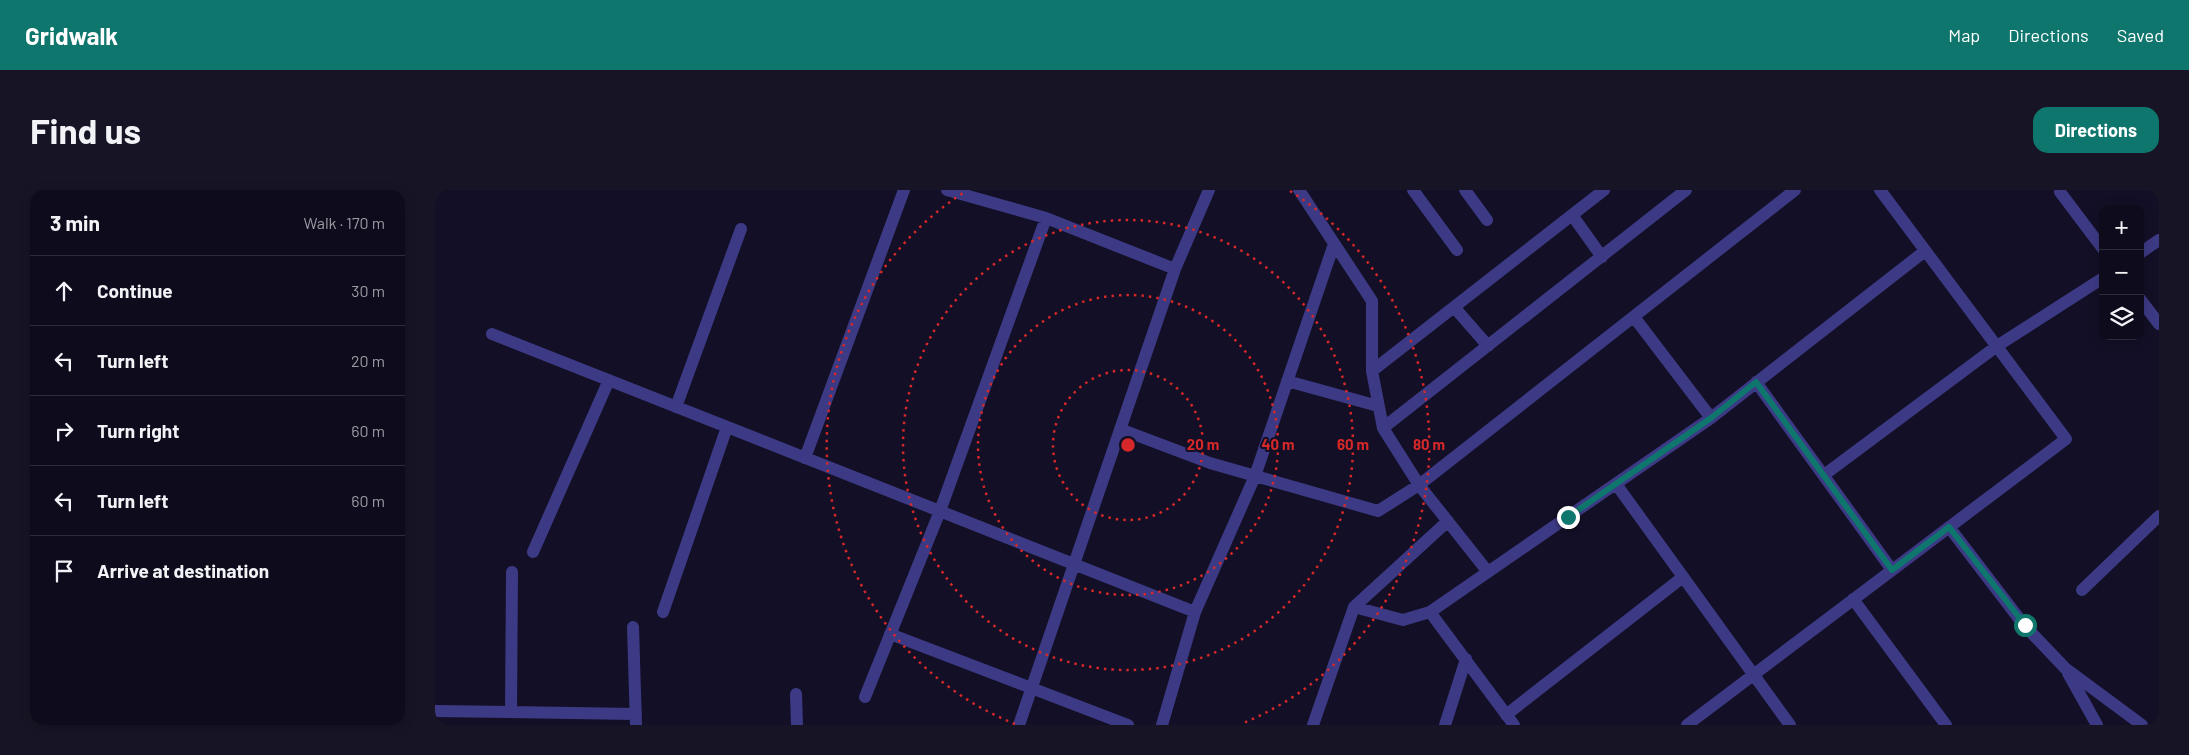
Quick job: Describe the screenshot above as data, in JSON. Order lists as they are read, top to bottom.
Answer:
{
  "page": {
    "header": "Gridwalk",
    "nav": ["Map", "Directions", "Saved"],
    "buttons": "Directions",
    "title": "Find us",
    "heading": ["3 min", "Walk · 170 m"],
    "map_buttons": ["+", "−"],
    "list": [
      ["Continue", "30 m"],
      ["Turn left", "20 m"],
      ["Turn right", "60 m"],
      ["Turn left", "60 m"],
      "Arrive at destination"
    ]
  },
  "rings": [
    "20 m",
    "40 m",
    "60 m",
    "80 m"
  ]
}
